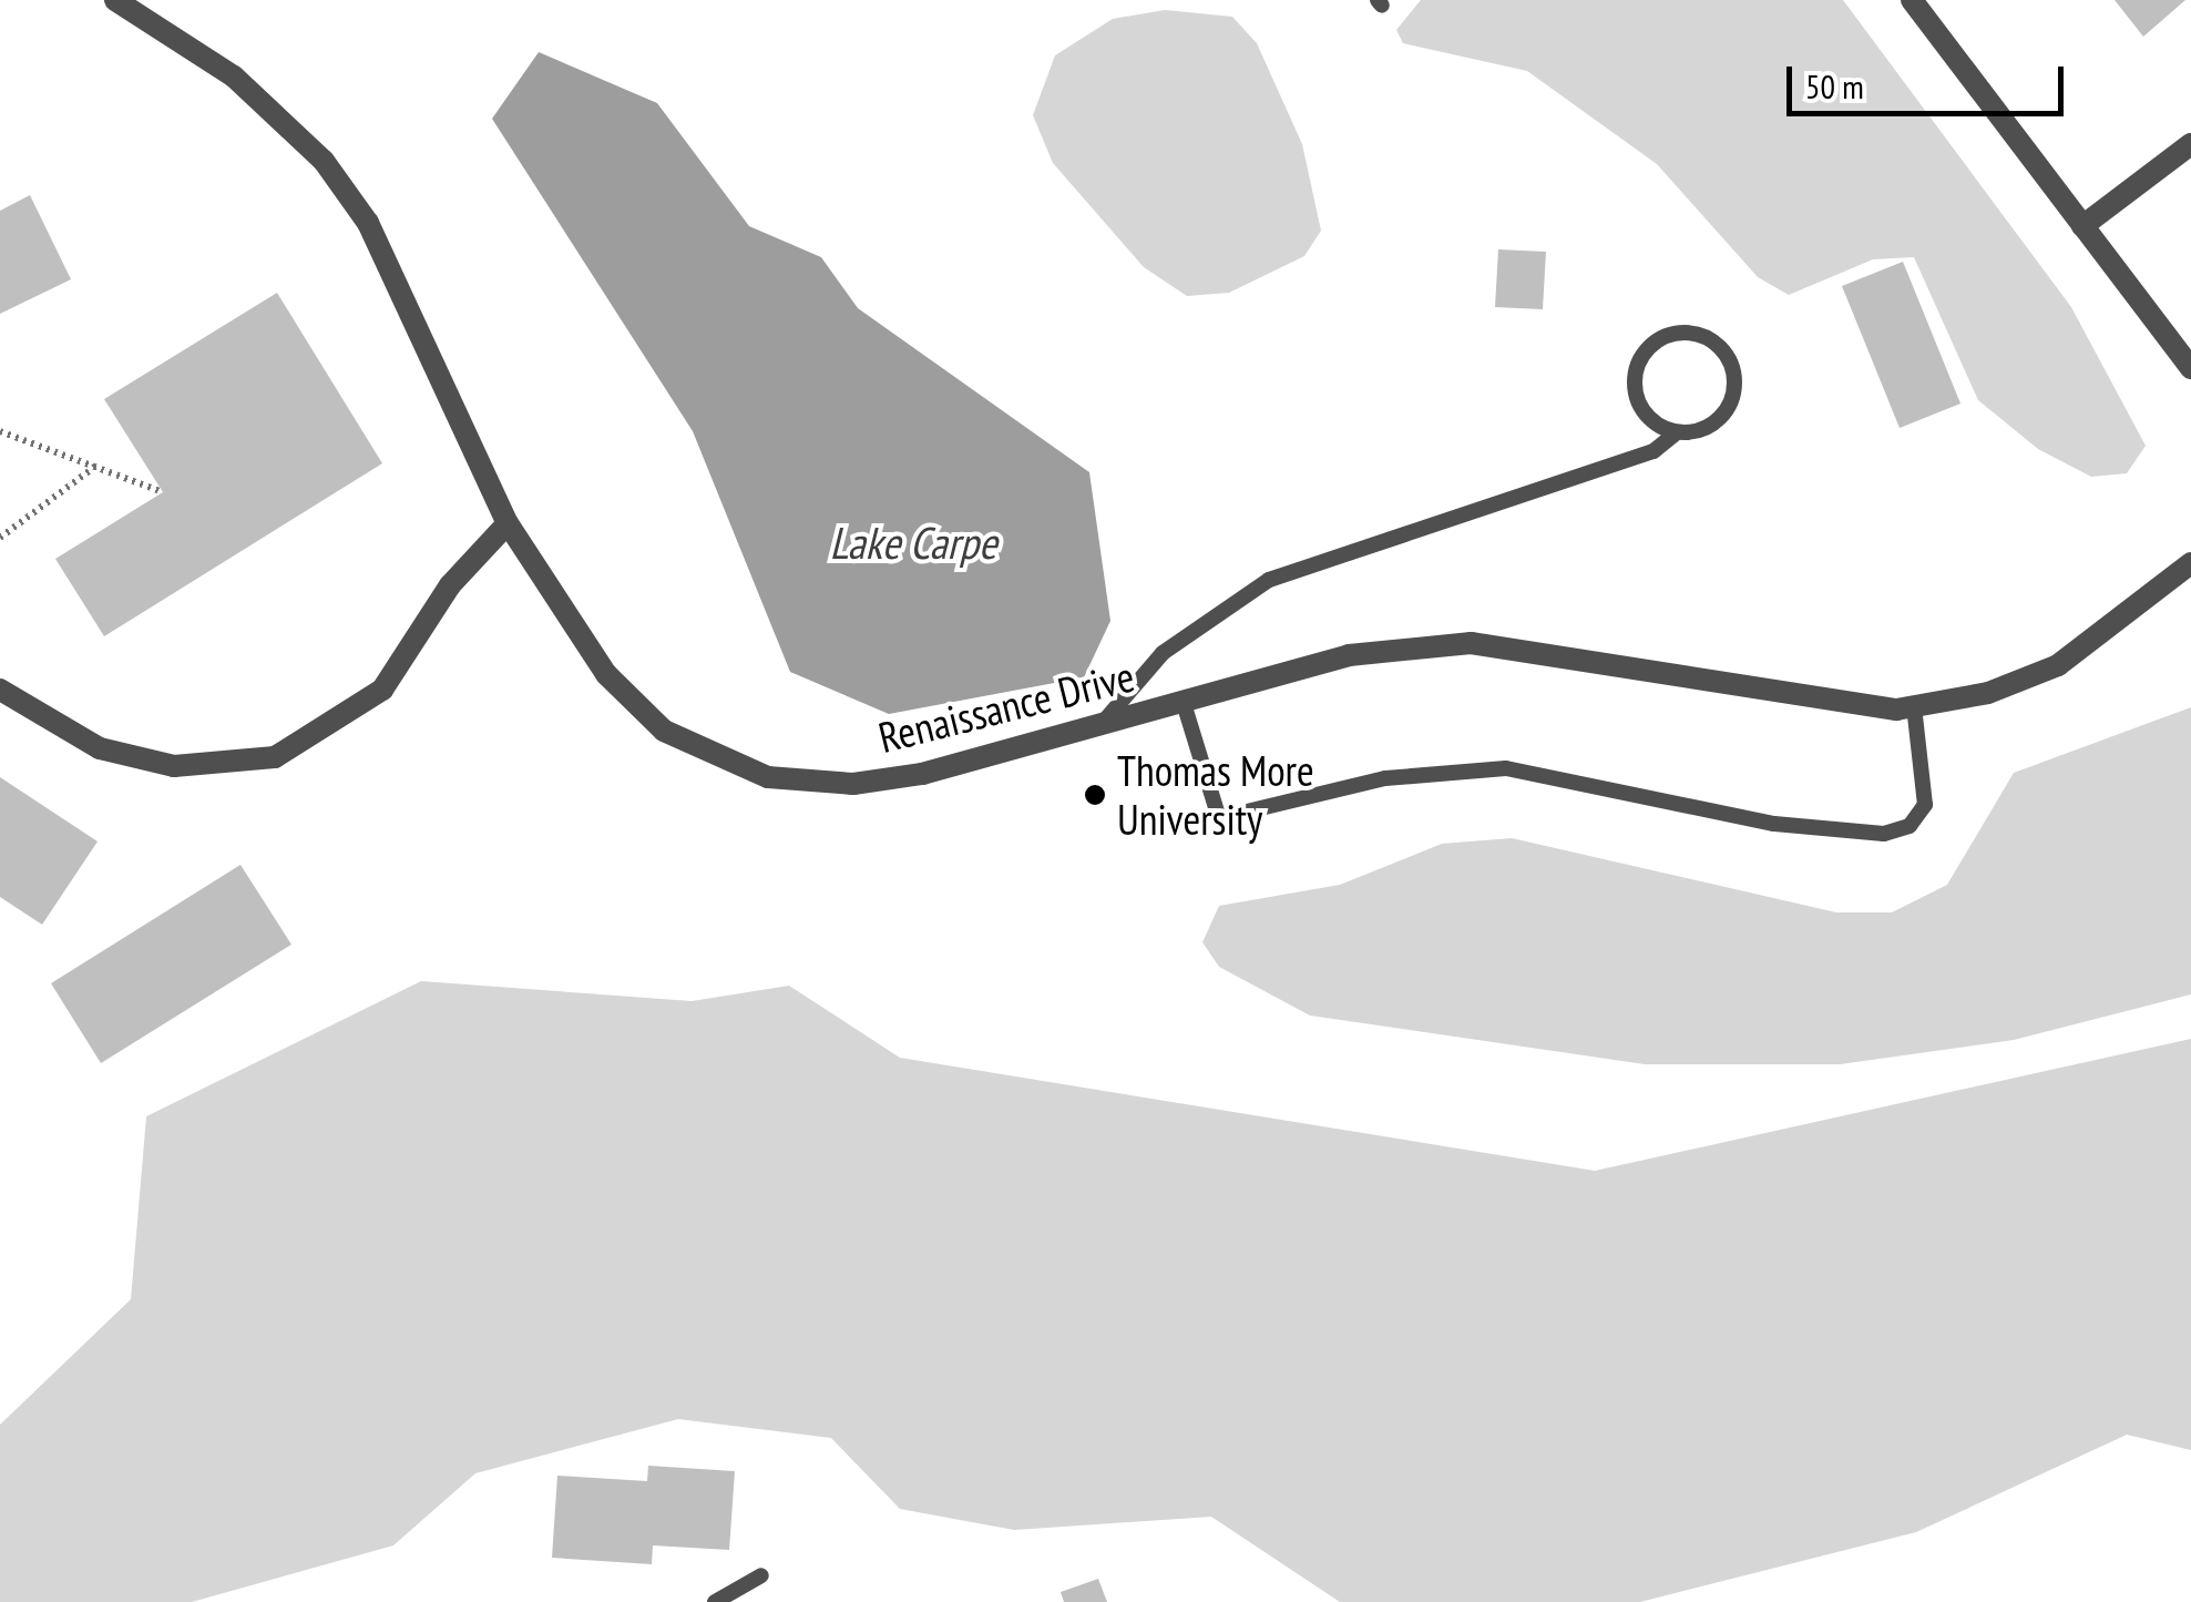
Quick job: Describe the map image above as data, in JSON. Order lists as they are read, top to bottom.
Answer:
{
  "streets": {
    "street": ["Renaissance Drive"]
  },
  "water": ["Lake Carpe"],
  "places": ["Thomas More University"],
  "scale_bar": "50 m"
}
